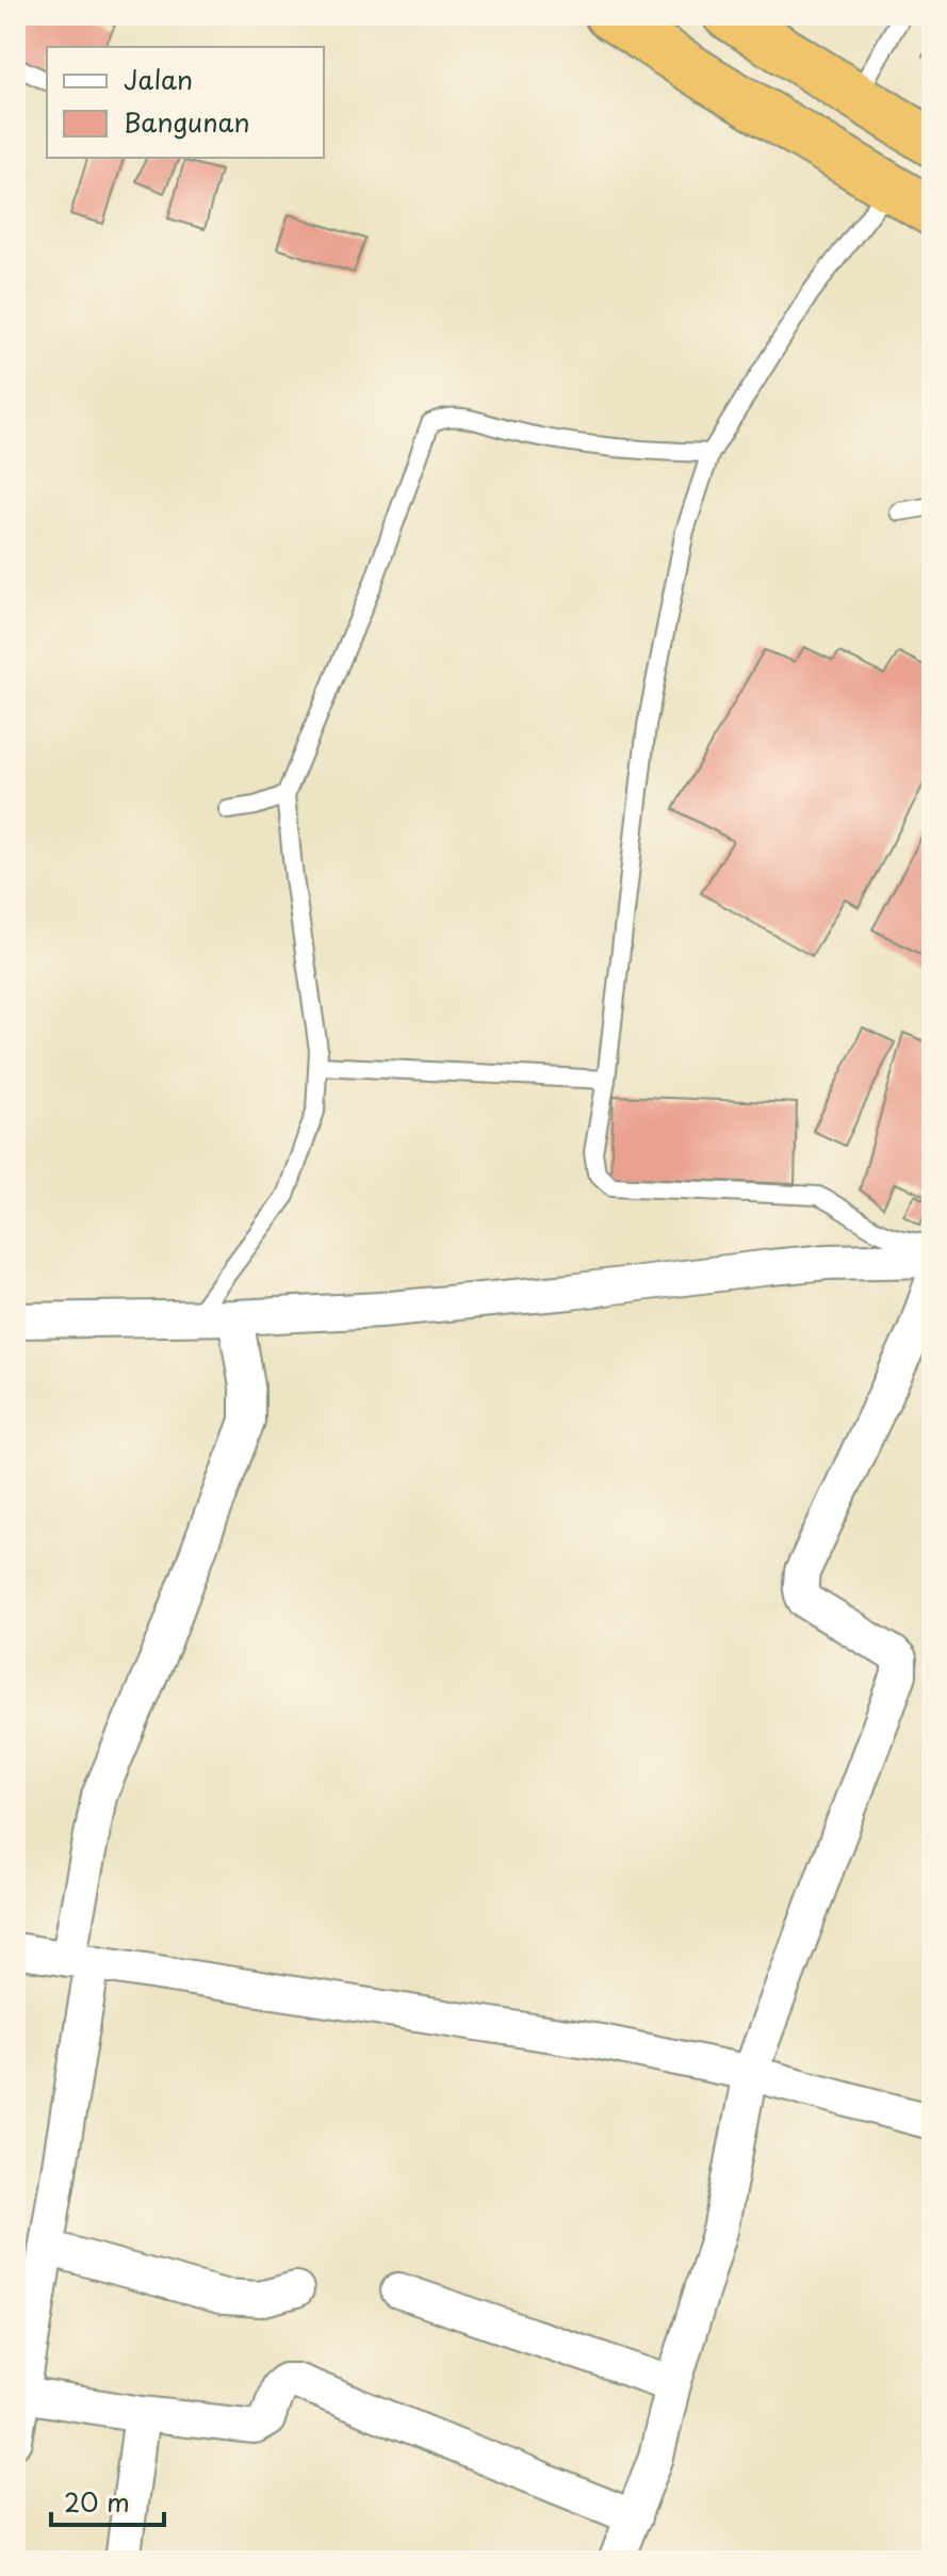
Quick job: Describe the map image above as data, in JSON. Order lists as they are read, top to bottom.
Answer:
{
  "legend": ["Jalan", "Bangunan"],
  "scale_bar": "20 m"
}
